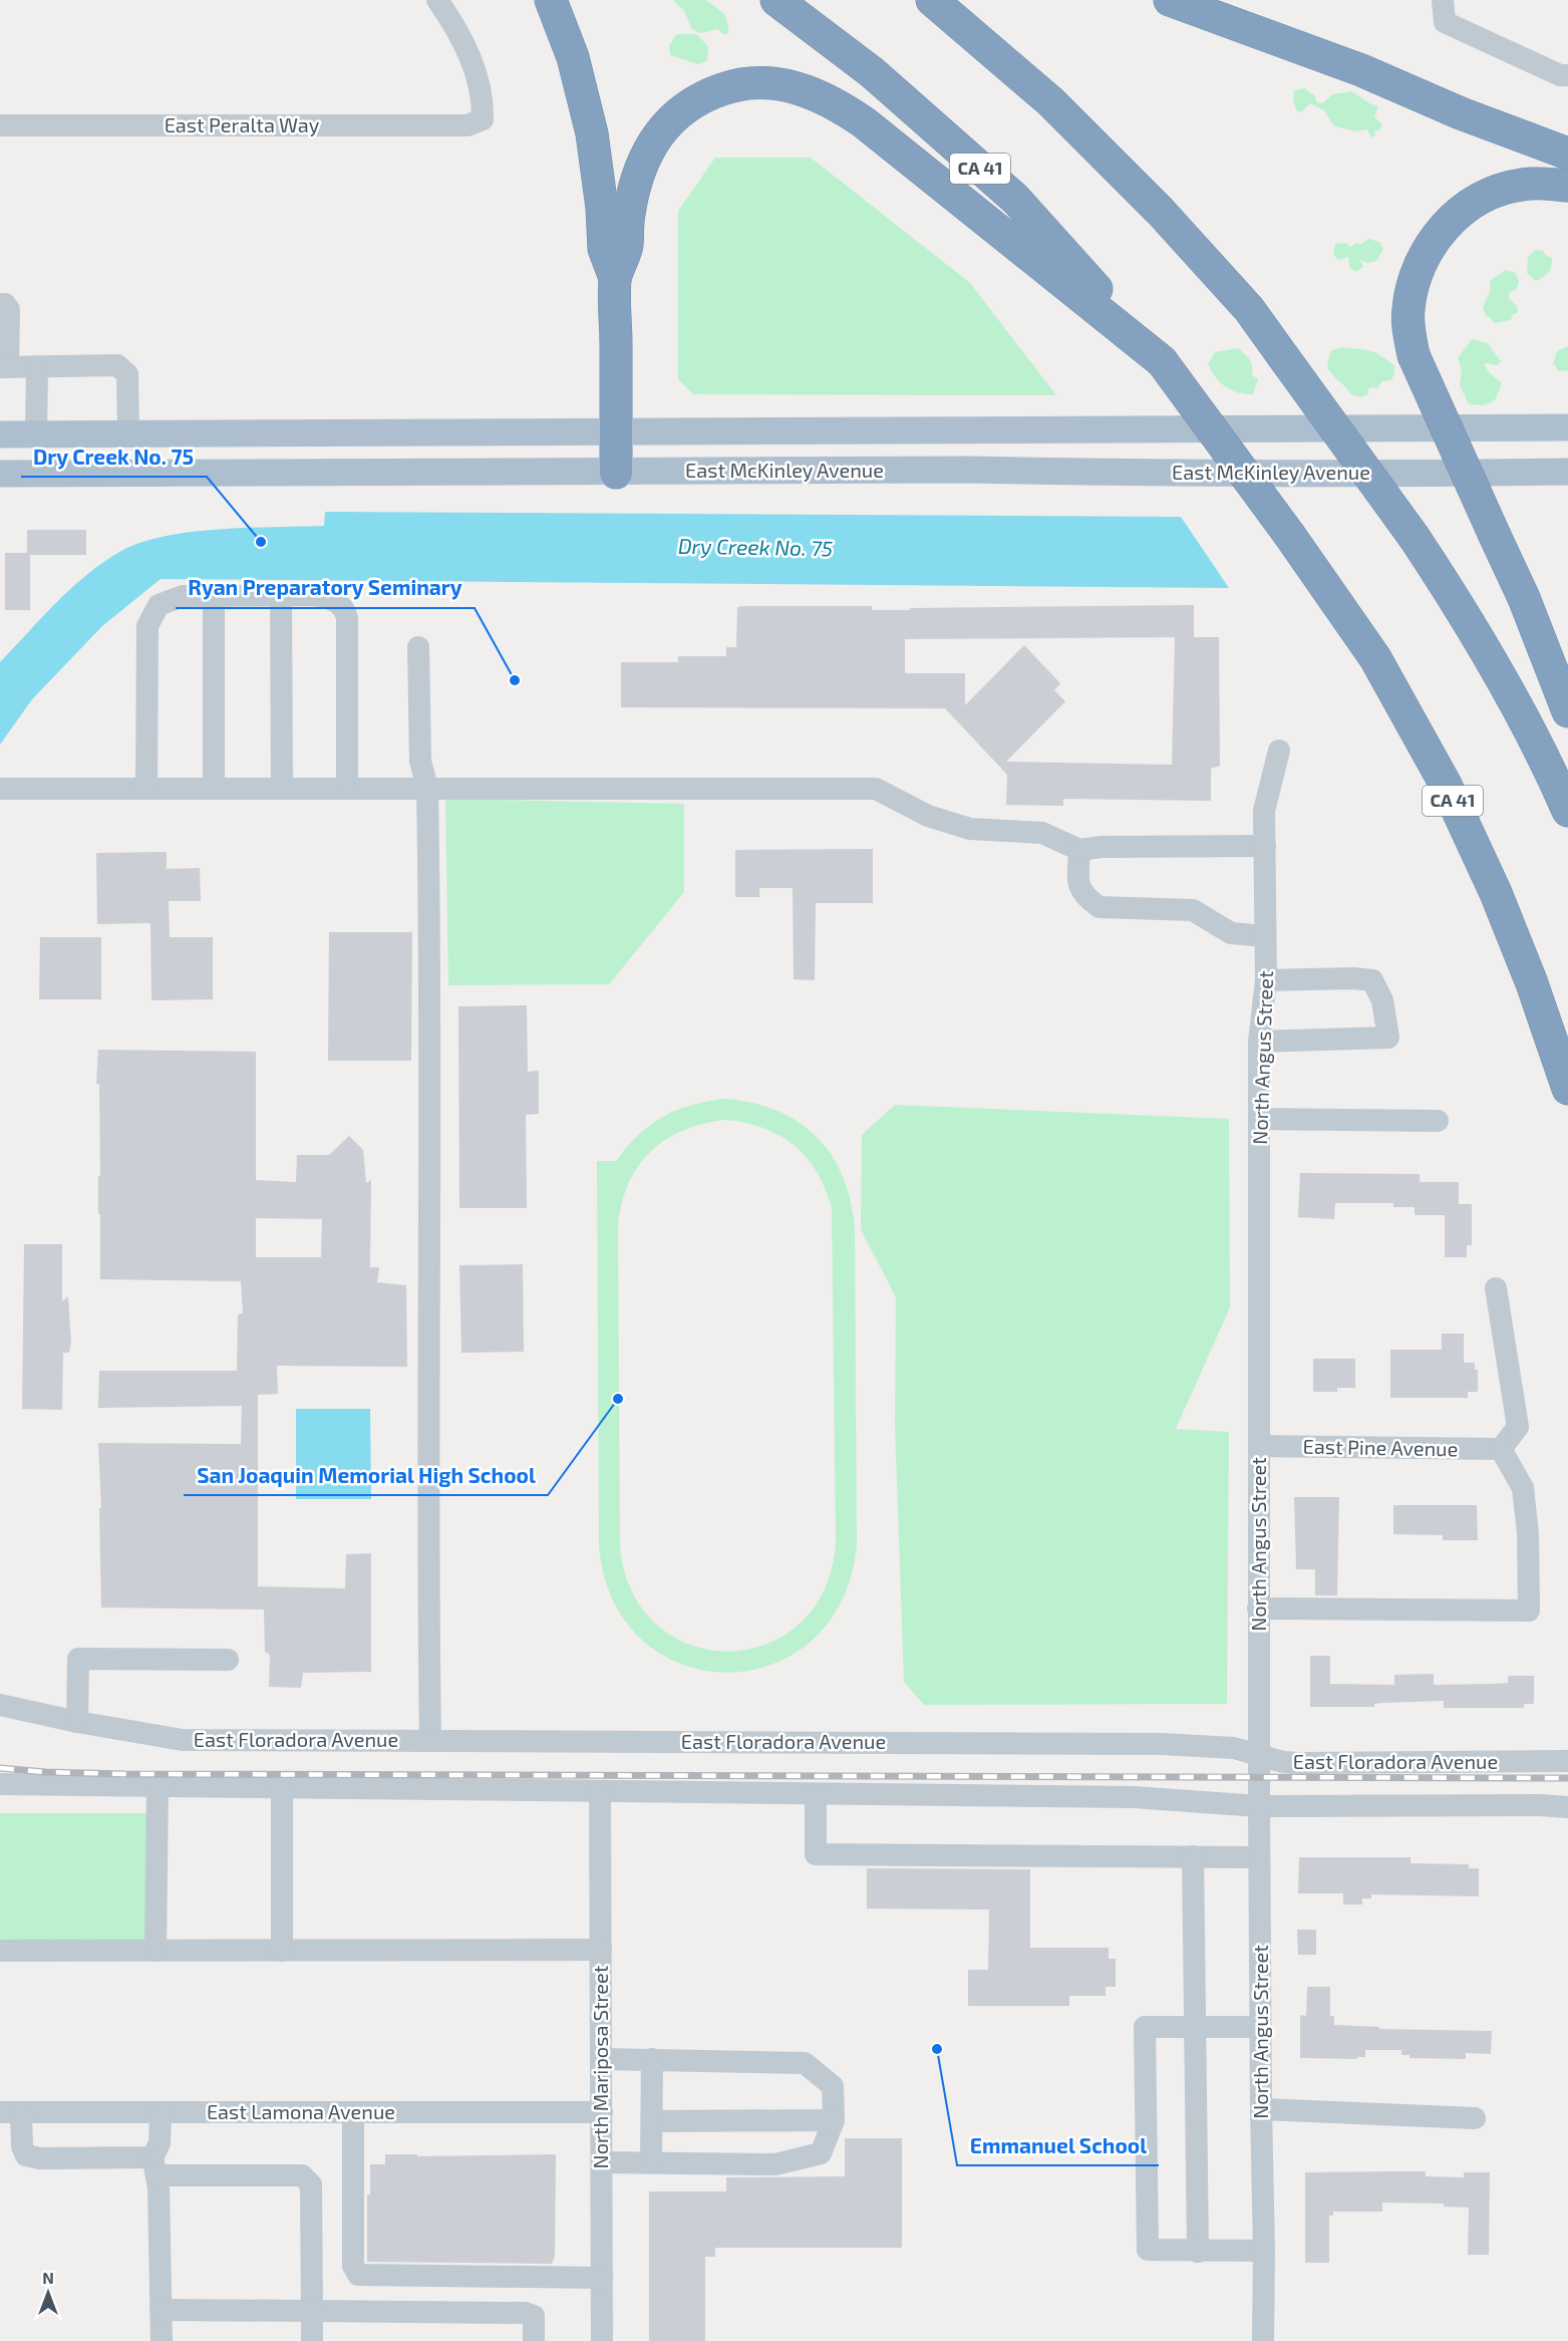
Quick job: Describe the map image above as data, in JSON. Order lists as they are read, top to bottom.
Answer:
{
  "streets": {
    "highway": ["CA 41"],
    "main road": ["East McKinley Avenue"],
    "street": [
      "East Peralta Way",
      "North Angus Street",
      "East Pine Avenue",
      "East Floradora Avenue",
      "North Mariposa Street",
      "East Lamona Avenue"
    ]
  },
  "crossings": [
    ["North Angus Street", "East Pine Avenue"],
    ["North Angus Street", "East Floradora Avenue"],
    ["North Mariposa Street", "East Lamona Avenue"]
  ],
  "water": ["Dry Creek No. 75"],
  "places": [
    "Dry Creek No. 75",
    "Ryan Preparatory Seminary",
    "San Joaquin Memorial High School",
    "Emmanuel School"
  ],
  "north": "top"
}
